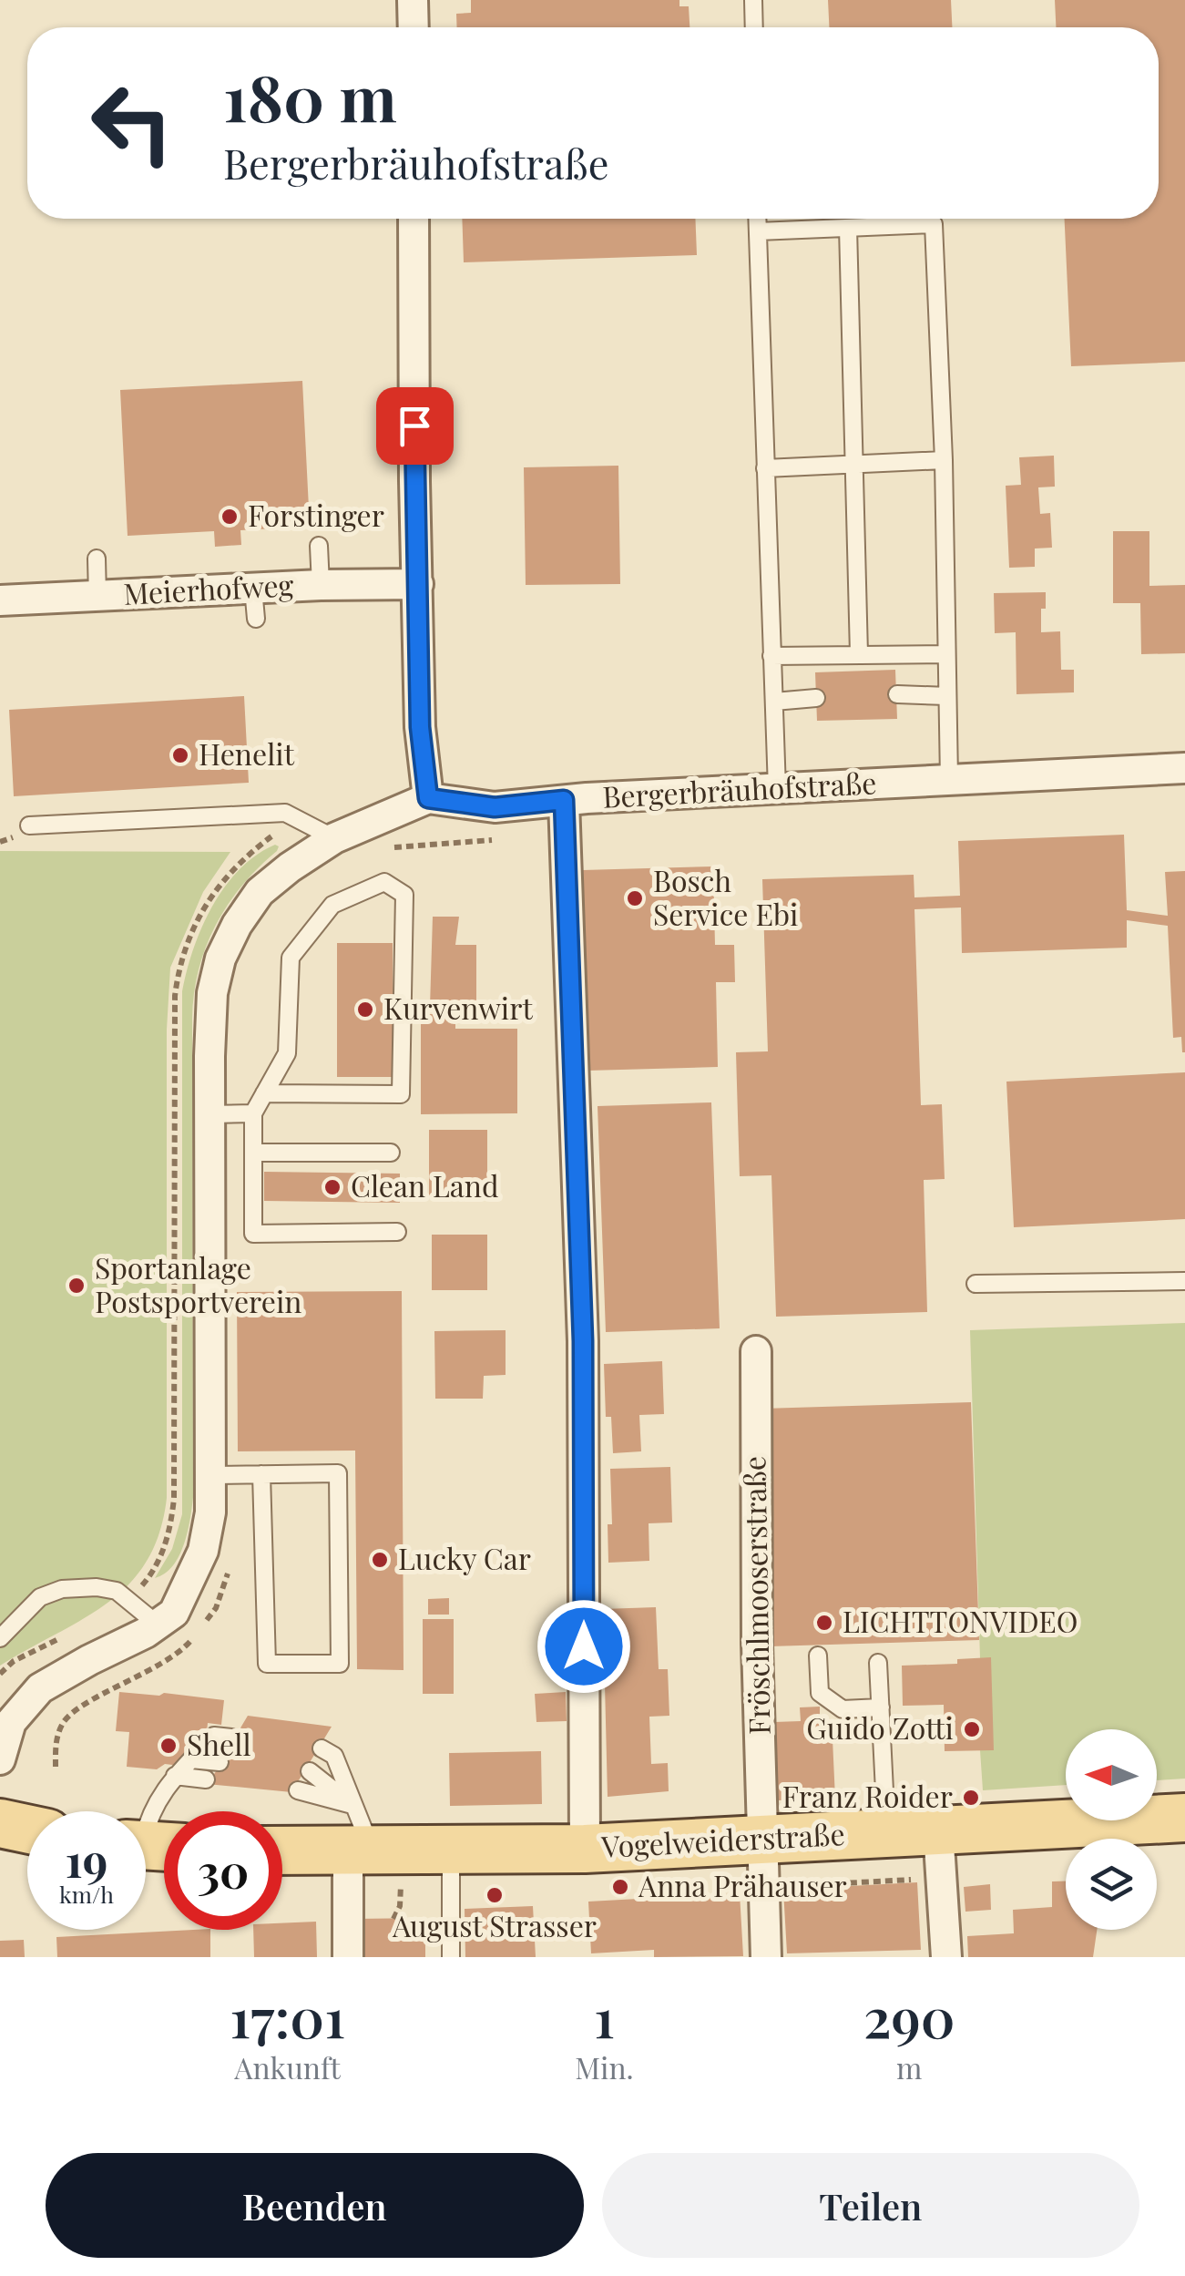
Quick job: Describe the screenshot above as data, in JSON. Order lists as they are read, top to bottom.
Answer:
{
  "streets": {
    "main road": ["Vogelweiderstraße"],
    "street": ["Meierhofweg", "Bergerbräuhofstraße", "Fröschlmooserstraße"]
  },
  "crossings": [
    ["Fröschlmooserstraße", "Vogelweiderstraße"]
  ],
  "places": [
    "Forstinger",
    "Henelit",
    "Bosch Service Ebi",
    "Kurvenwirt",
    "Clean Land",
    "Sportanlage Postsportverein",
    "Lucky Car",
    "LICHTTONVIDEO",
    "Guido Zotti",
    "Shell",
    "Franz Roider",
    "Anna Prähauser",
    "August Strasser"
  ],
  "north": "left",
  "page": {
    "turn": ["180 m", "Bergerbräuhofstraße"],
    "speed": "19 km/h",
    "limit": "30",
    "eta": [
      "17:01",
      "Ankunft",
      "1",
      "Min.",
      "290",
      "m"
    ],
    "buttons": ["Beenden", "Teilen"]
  }
}
